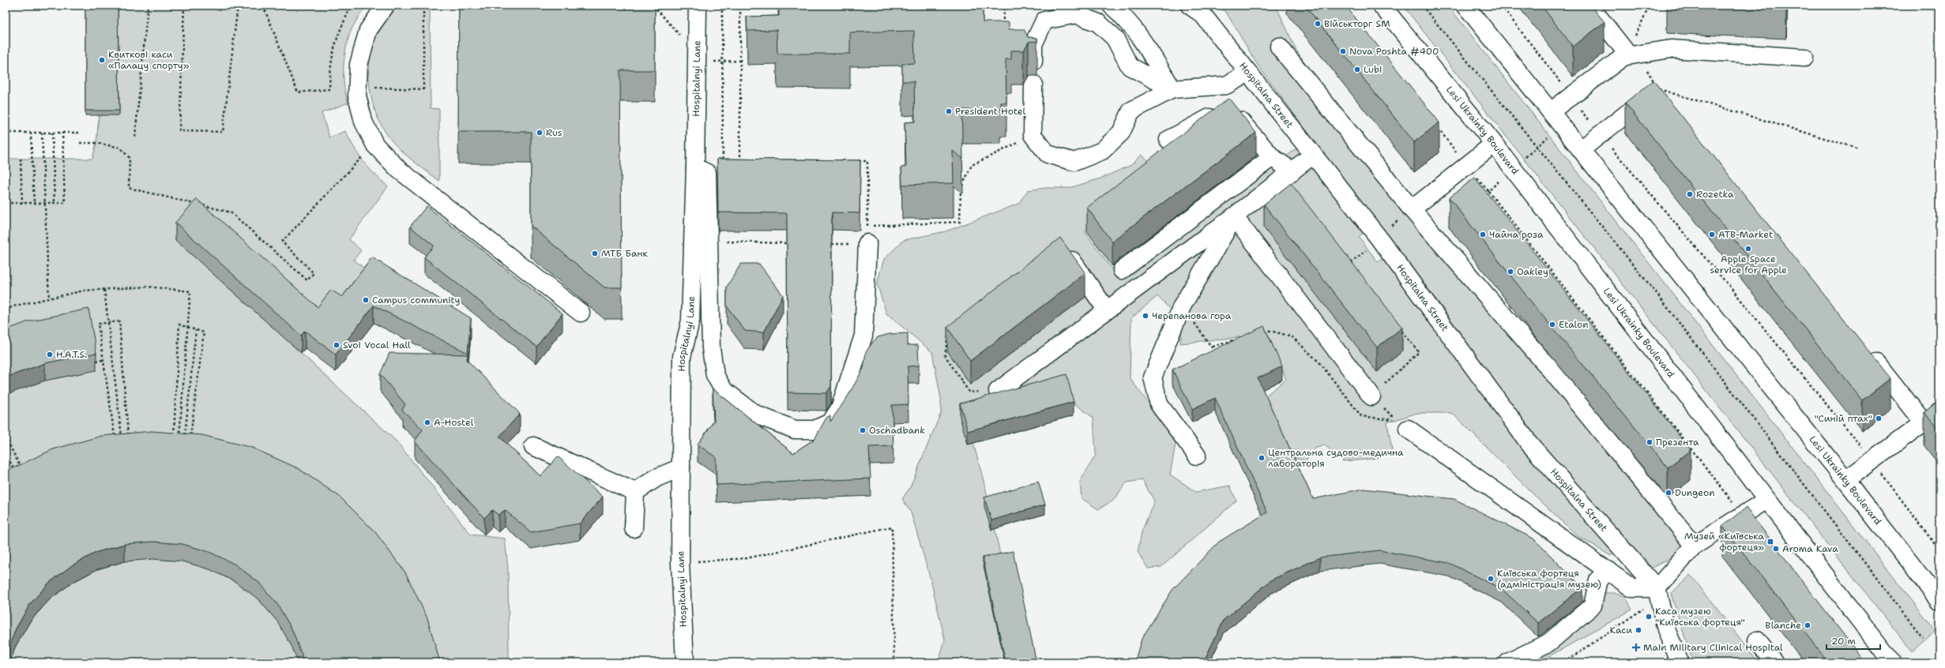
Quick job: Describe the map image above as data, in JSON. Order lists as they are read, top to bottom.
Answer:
{
  "streets": {
    "main road": ["Hospitalnyi Lane", "Hospitalna Street", "Lesi Ukrainky Boulevard"]
  },
  "places": {
    "other": [
      "Військторг SM",
      "Nova Poshta #400",
      "Квиткові каси «Палацу спорту»",
      "Lubi",
      "President Hotel",
      "Rus",
      "Rozetka",
      "Чайна роза",
      "ATB-Market",
      "Apple Space service for Apple",
      "МТБ Банк",
      "Oakley",
      "Campus community",
      "Черепанова гора",
      "Etalon",
      "Svoi Vocal Hall",
      "H.A.T.S.",
      "\"Синій птах\"",
      "A-Hostel",
      "Oschadbank",
      "Презента",
      "Центральна судово-медична лабораторія",
      "Dungeon",
      "Aroma Kava",
      "Київська фортеця (адміністрація музею)",
      "Каса музею \"Київська фортеця\"",
      "Blanche",
      "Каси"
    ],
    "transit": ["Музей «Київська фортеця»"],
    "health": ["Main Military Clinical Hospital"]
  },
  "scale_bar": "20 m"
}
